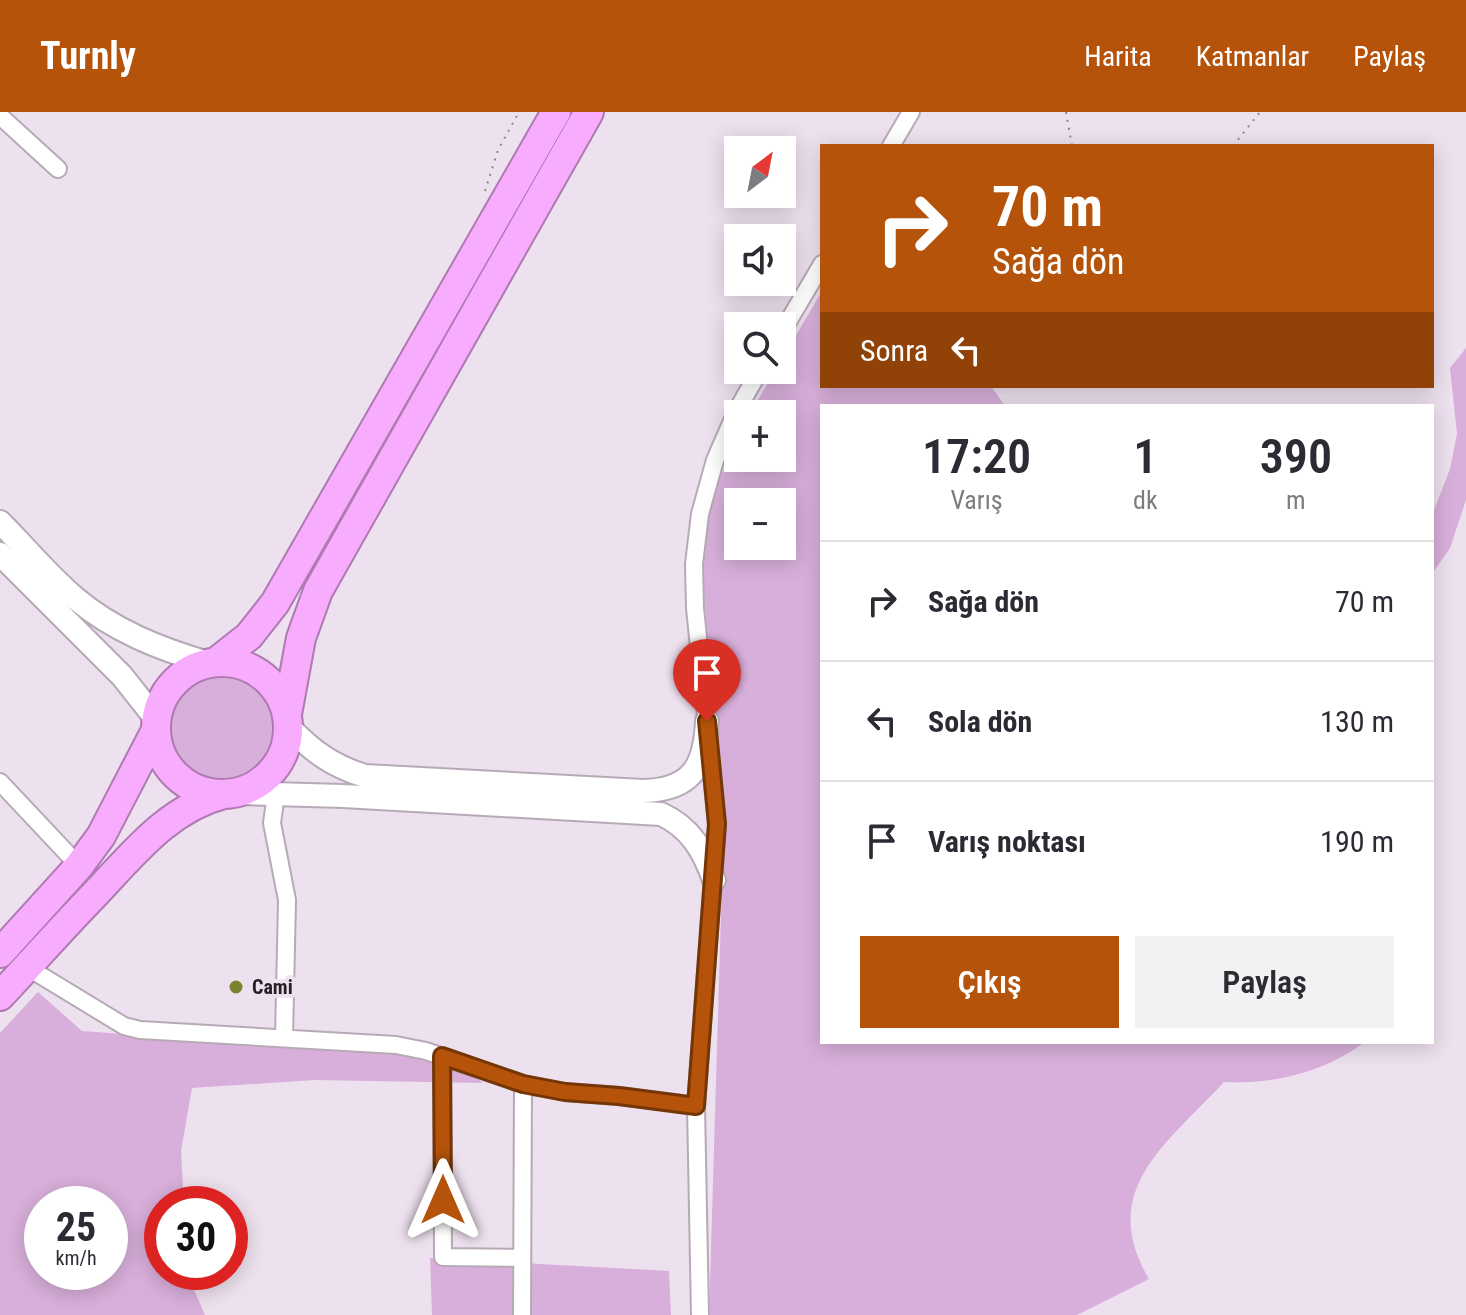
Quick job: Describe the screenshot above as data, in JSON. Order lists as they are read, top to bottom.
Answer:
{
  "places": ["Cami"],
  "north": "top right",
  "page": {
    "header": "Turnly",
    "nav": ["Harita", "Katmanlar", "Paylaş"],
    "map_buttons": ["+", "−"],
    "turn": ["70 m", "Sağa dön"],
    "then": "Sonra",
    "eta": [
      "17:20",
      "Varış",
      "1",
      "dk",
      "390",
      "m"
    ],
    "list": [
      {
        "name": "Sağa dön",
        "value": "70 m"
      },
      {
        "name": "Sola dön",
        "value": "130 m"
      },
      {
        "name": "Varış noktası",
        "value": "190 m"
      }
    ],
    "buttons": ["Çıkış", "Paylaş"],
    "speed": "25 km/h",
    "limit": "30"
  }
}
